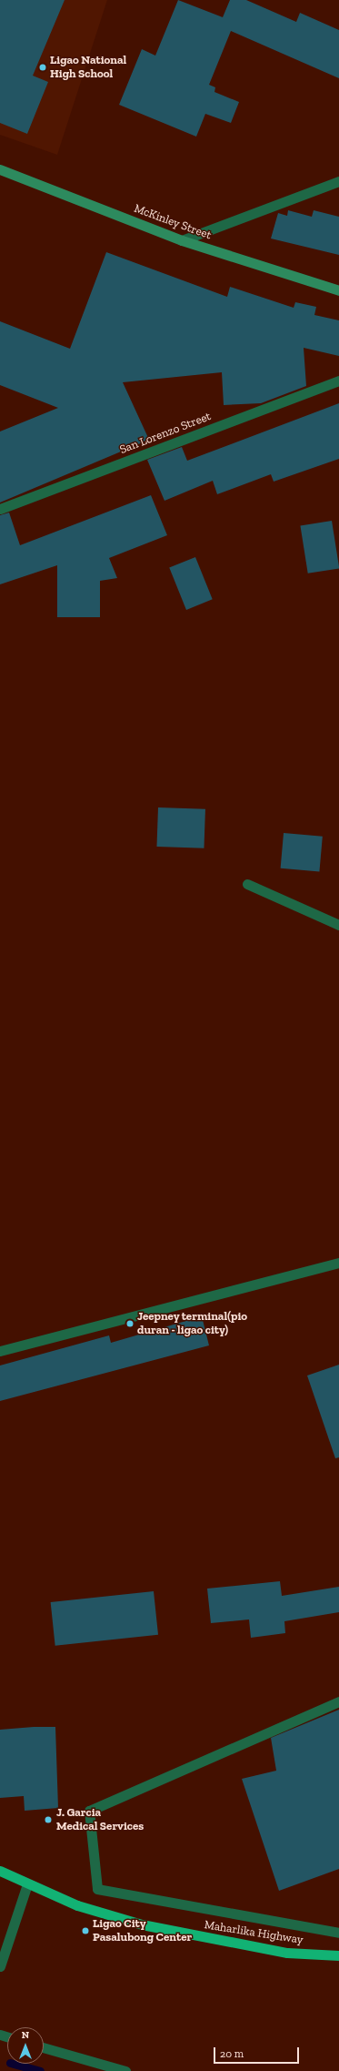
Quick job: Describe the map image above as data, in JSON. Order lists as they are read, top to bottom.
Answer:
{
  "streets": {
    "highway": ["Maharlika Highway"],
    "main road": ["McKinley Street"],
    "street": ["San Lorenzo Street"]
  },
  "places": [
    "Ligao National High School",
    "Jeepney terminal(pio duran - ligao city)",
    "J. Garcia Medical Services",
    "Ligao City Pasalubong Center"
  ],
  "scale_bar": "20 m",
  "north": "top"
}
